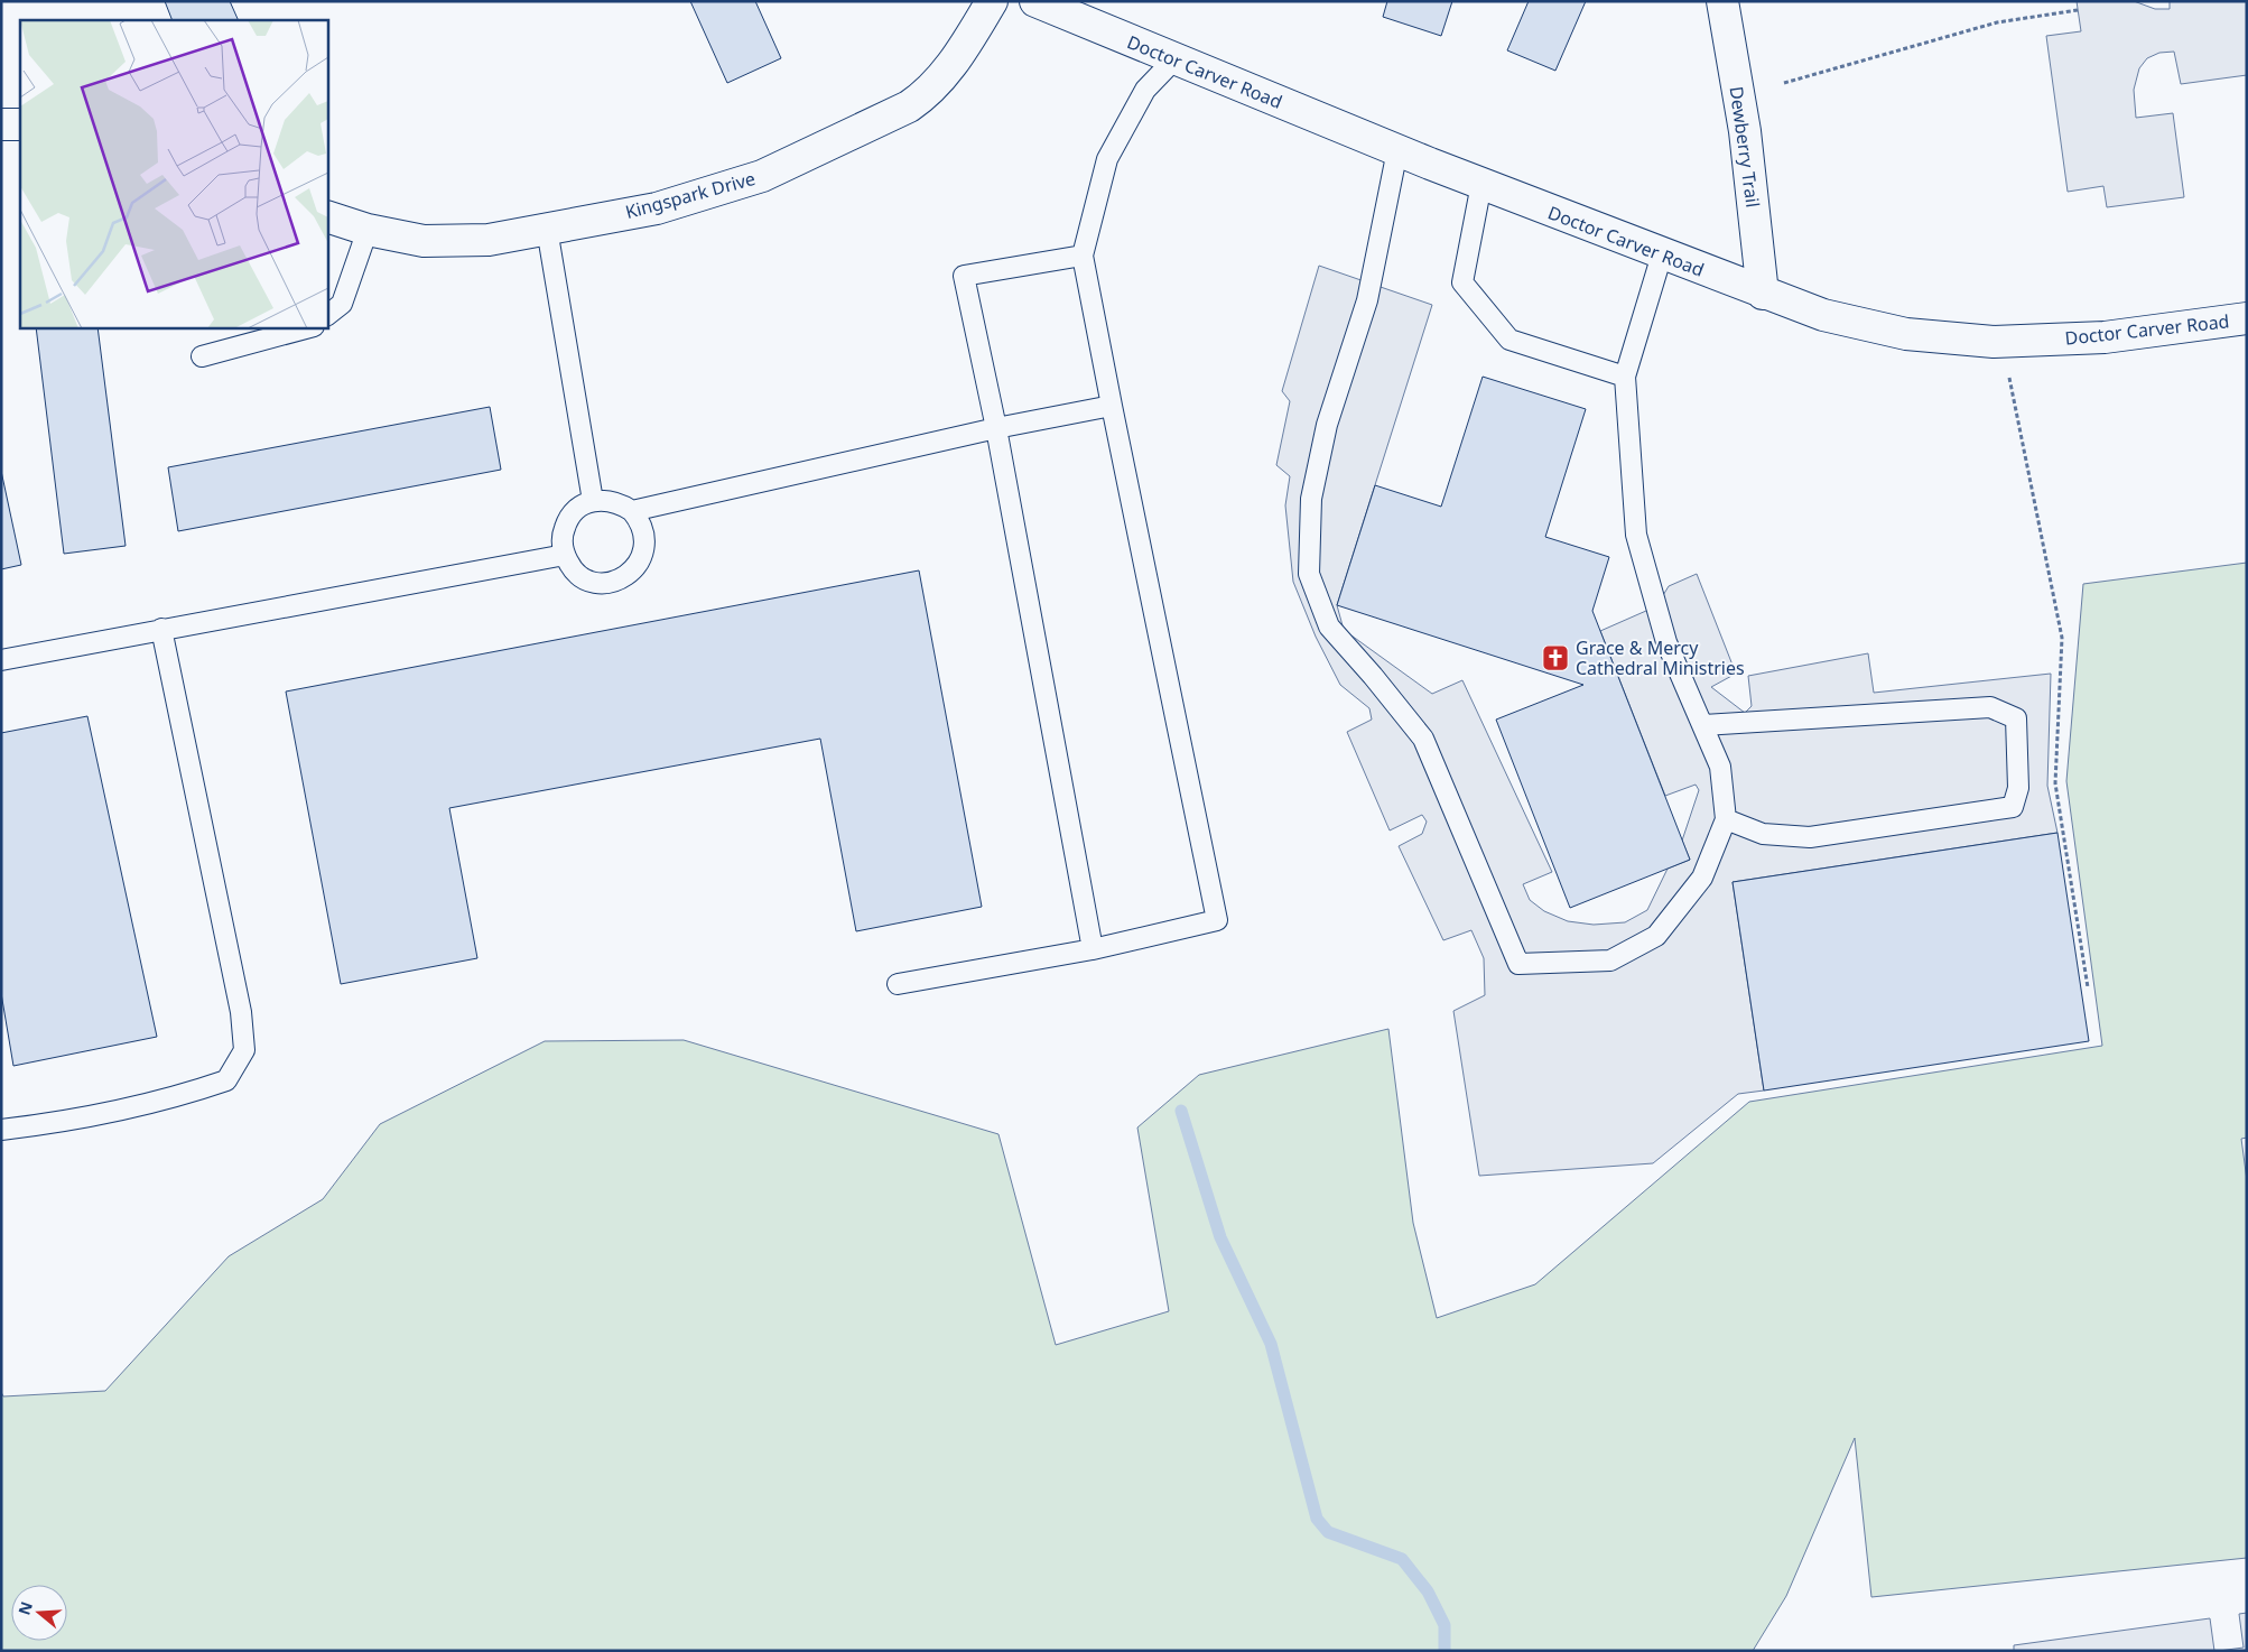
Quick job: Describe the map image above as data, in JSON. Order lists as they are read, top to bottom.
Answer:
{
  "streets": {
    "street": ["Doctor Carver Road", "Dewberry Trail", "Kingspark Drive"]
  },
  "crossings": [
    ["Doctor Carver Road", "Dewberry Trail"]
  ],
  "places": {
    "church": ["Grace & Mercy Cathedral Ministries"]
  },
  "north": "left"
}
